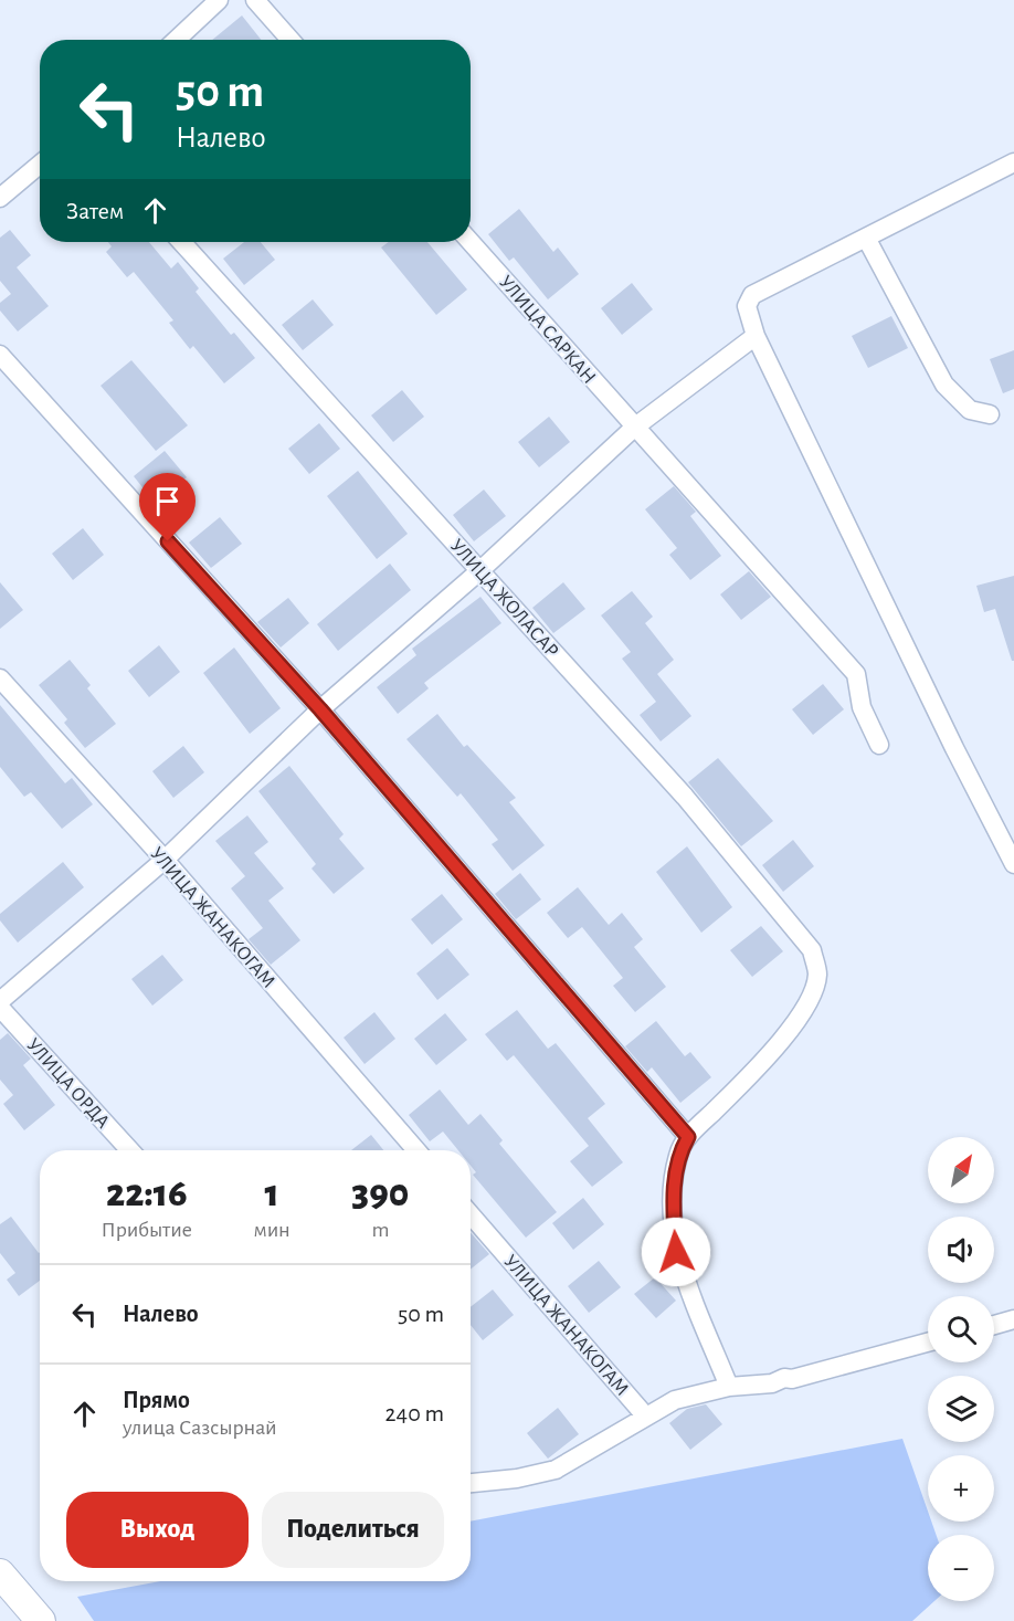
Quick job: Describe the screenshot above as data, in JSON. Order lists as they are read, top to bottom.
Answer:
{
  "streets": {
    "street": [
      "УЛИЦА САРКАН",
      "УЛИЦА ЖОЛАСАР",
      "УЛИЦА ЖАНАКОГАМ",
      "УЛИЦА ОРДА"
    ]
  },
  "north": "top right",
  "page": {
    "turn": ["50 m", "Налево"],
    "then": "Затем",
    "map_buttons": ["+", "−"],
    "eta": [
      "22:16",
      "Прибытие",
      "1",
      "мин",
      "390",
      "m"
    ],
    "list": [
      {
        "name": "Налево",
        "value": "50 m"
      },
      {
        "name": "Прямо",
        "note": "улица Сазсырнай",
        "value": "240 m"
      }
    ],
    "buttons": ["Выход", "Поделиться"]
  }
}
